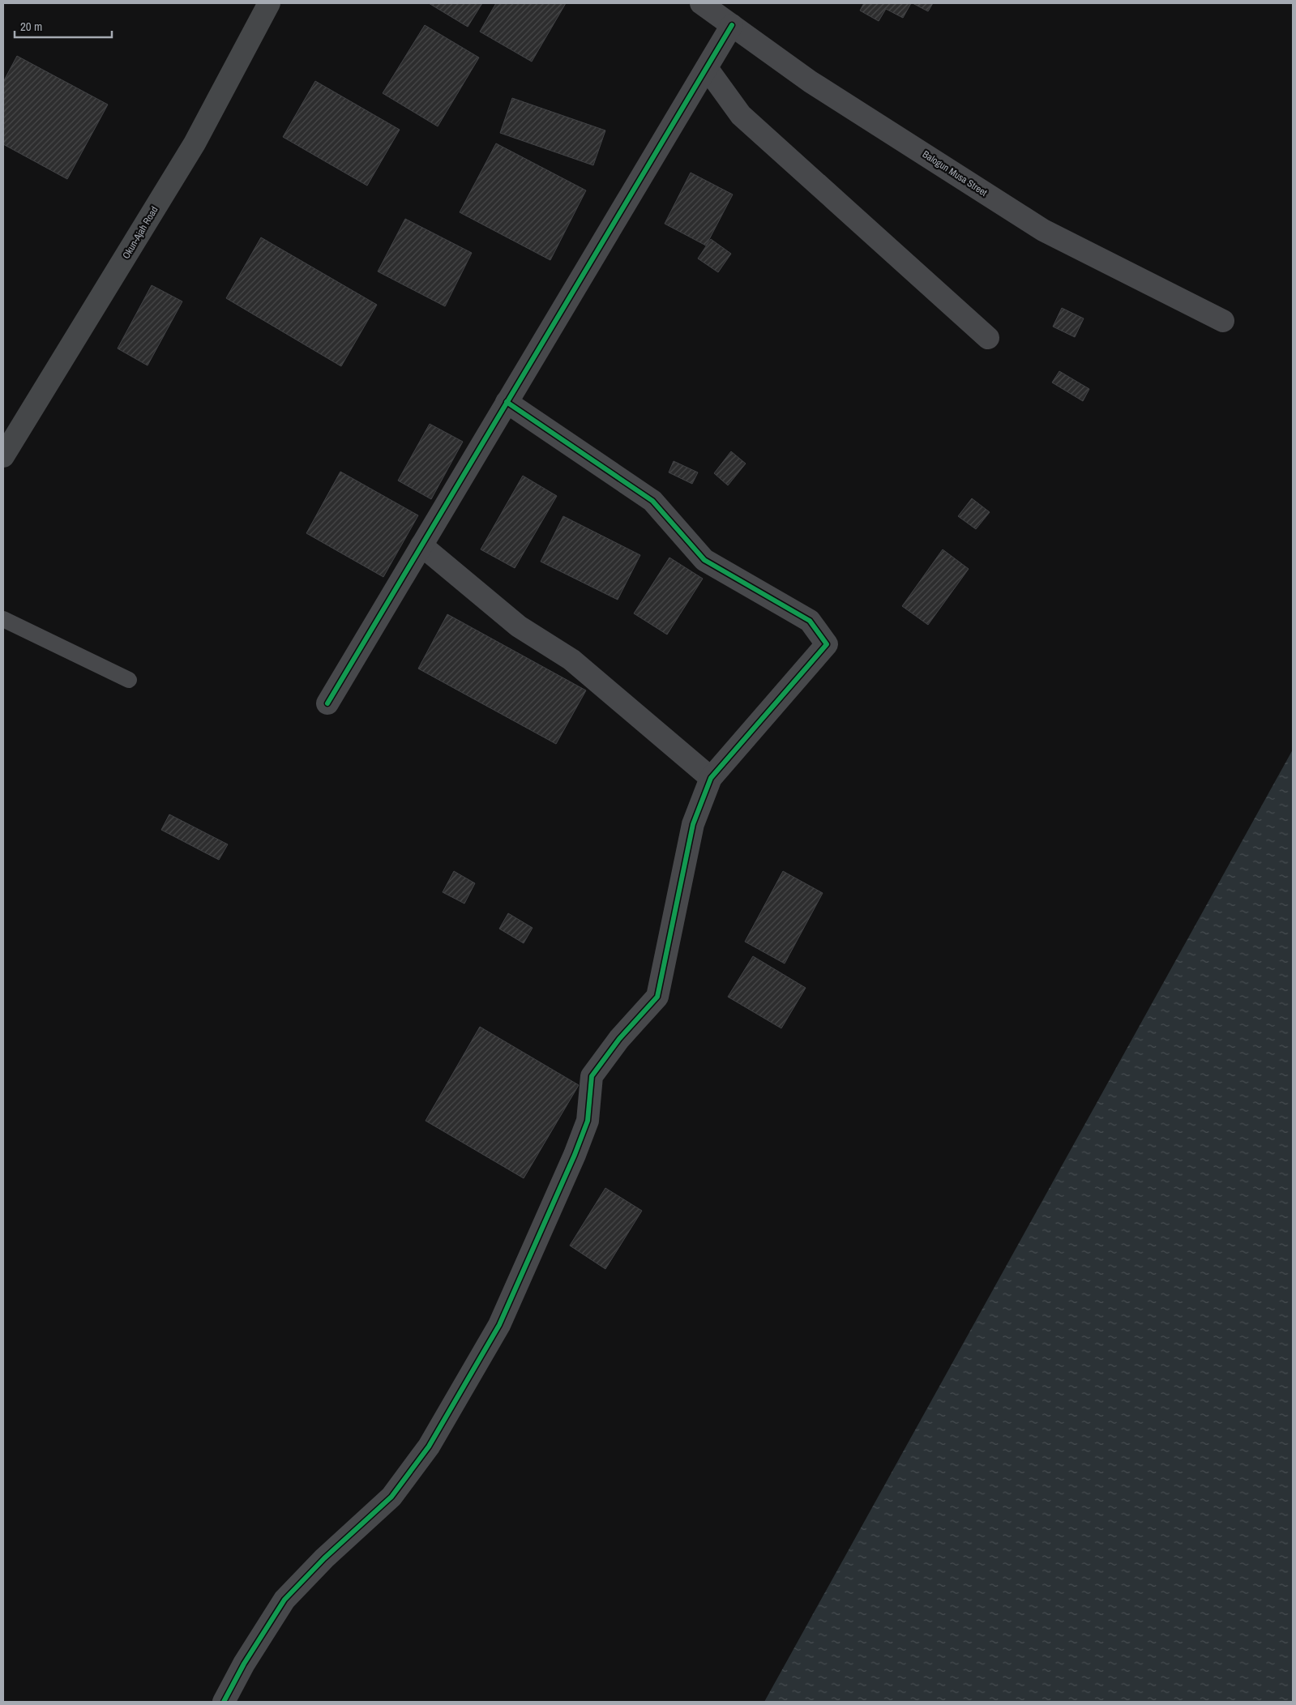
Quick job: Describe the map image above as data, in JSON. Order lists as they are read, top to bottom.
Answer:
{
  "streets": {
    "street": ["Balogun Musa Street", "Okun-Ajah Road"]
  },
  "scale_bar": "20 m"
}
